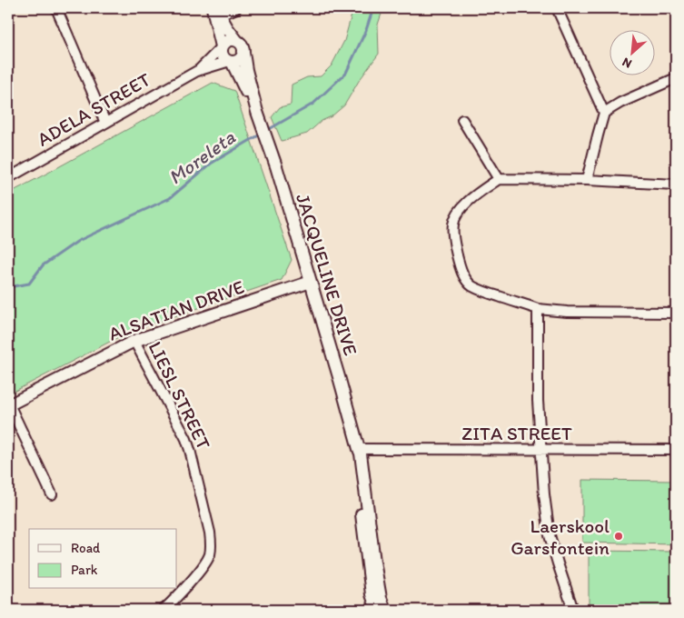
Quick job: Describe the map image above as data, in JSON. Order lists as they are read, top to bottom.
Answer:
{
  "streets": {
    "street": [
      "ADELA STREET",
      "JACQUELINE DRIVE",
      "ALSATIAN DRIVE",
      "LIESL STREET",
      "ZITA STREET"
    ]
  },
  "crossings": [
    ["ADELA STREET", "JACQUELINE DRIVE"],
    ["JACQUELINE DRIVE", "ALSATIAN DRIVE"],
    ["JACQUELINE DRIVE", "ZITA STREET"],
    ["ALSATIAN DRIVE", "LIESL STREET"]
  ],
  "water": ["Moreleta"],
  "places": ["Laerskool Garsfontein"],
  "legend": ["Road", "Park"],
  "north": "bottom left"
}
